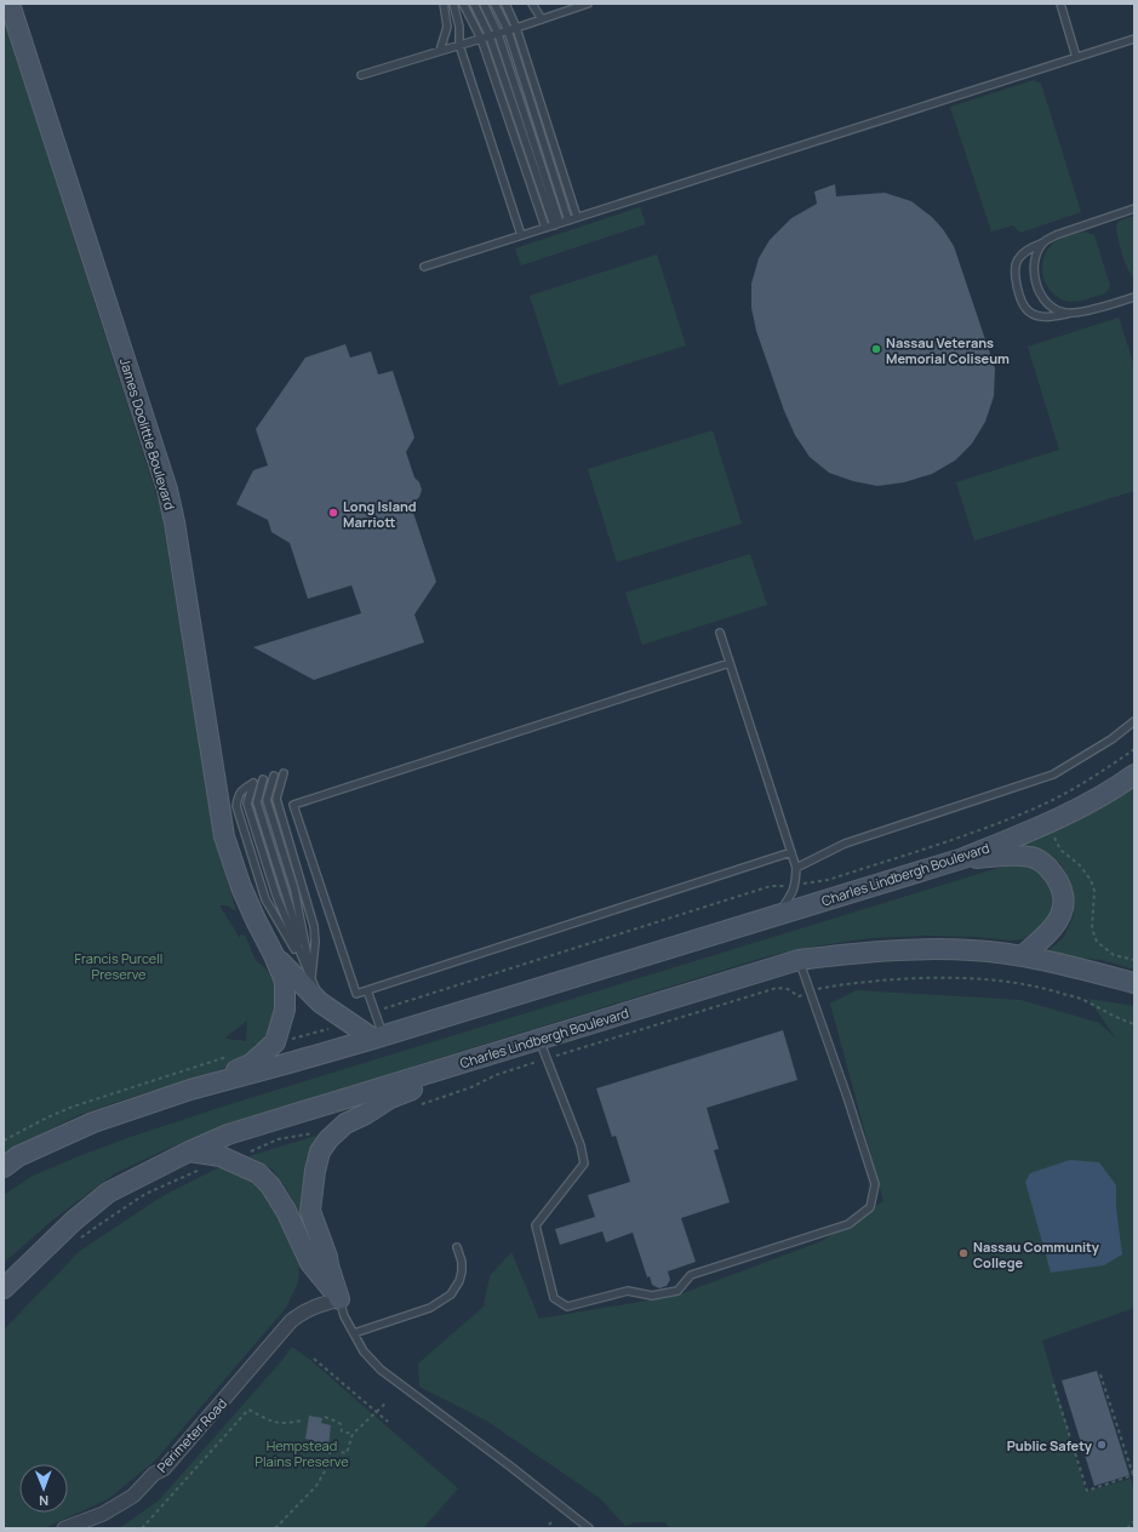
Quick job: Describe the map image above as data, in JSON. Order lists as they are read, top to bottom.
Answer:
{
  "streets": {
    "main road": ["James Doolittle Boulevard", "Charles Lindbergh Boulevard"],
    "street": ["Perimeter Road"]
  },
  "crossings": [
    ["James Doolittle Boulevard", "Charles Lindbergh Boulevard"]
  ],
  "parks": ["Francis Purcell Preserve", "Hempstead Plains Preserve"],
  "places": [
    "Nassau Veterans Memorial Coliseum",
    "Long Island Marriott",
    "Nassau Community College",
    "Public Safety"
  ],
  "north": "bottom"
}
